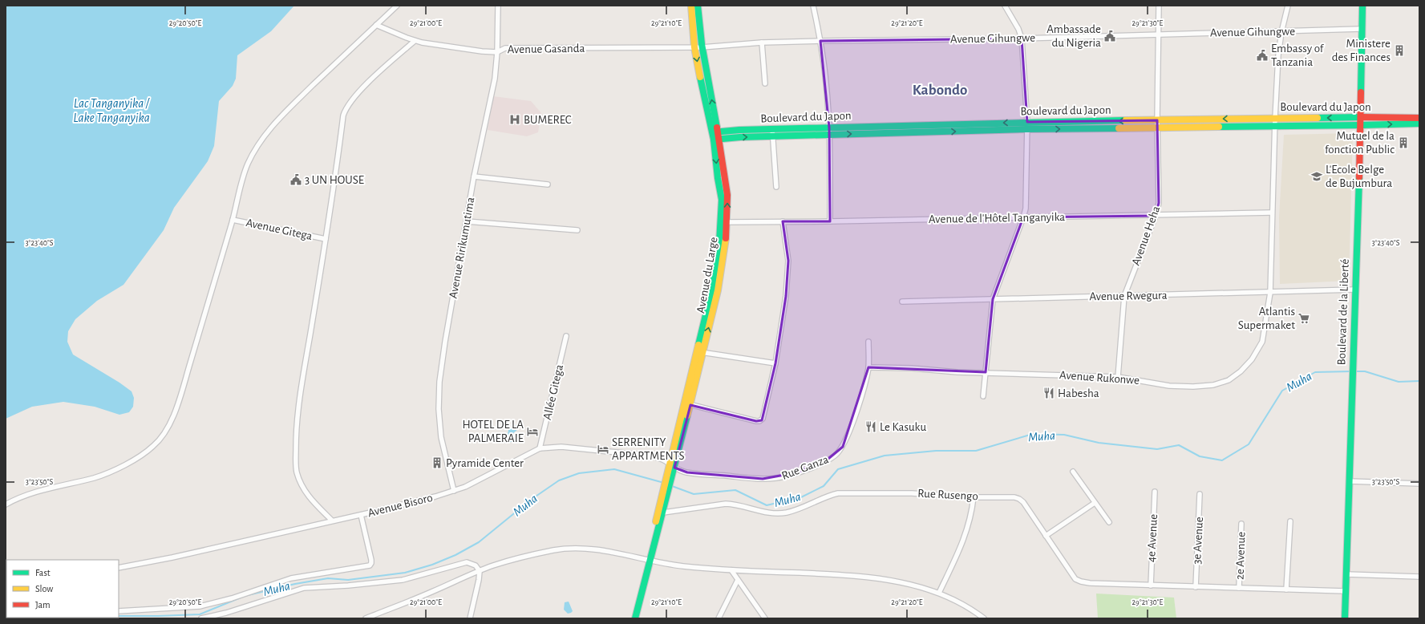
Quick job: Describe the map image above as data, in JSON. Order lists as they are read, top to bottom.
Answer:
{
  "streets": {
    "main road": ["Boulevard du Japon", "Avenue du Large", "Boulevard de la Liberté"],
    "street": [
      "Avenue Gihungwe",
      "Avenue Gasanda",
      "Avenue de l'Hôtel Tanganyika",
      "Avenue Gitega",
      "Avenue Heha",
      "Avenue Ririkumutima",
      "Avenue Rwegura",
      "Avenue Rukonwe",
      "Allée Gitega",
      "Rue Ganza",
      "Rue Rusengo",
      "Avenue Bisoro",
      "4e Avenue",
      "3e Avenue",
      "2e Avenue"
    ]
  },
  "crossings": [
    ["Avenue Gihungwe", "Avenue Gasanda"],
    ["Avenue Gihungwe", "Avenue Heha"],
    ["Avenue Gihungwe", "Avenue du Large"],
    ["Avenue Gihungwe", "Boulevard de la Liberté"],
    ["Avenue Gihungwe", "Avenue Rukonwe"],
    ["Avenue Gasanda", "Avenue Ririkumutima"],
    ["Avenue Gasanda", "Avenue du Large"],
    ["Boulevard du Japon", "Avenue Heha"],
    ["Boulevard du Japon", "Avenue du Large"],
    ["Boulevard du Japon", "Boulevard de la Liberté"],
    ["Boulevard du Japon", "Avenue Rukonwe"],
    ["Avenue de l'Hôtel Tanganyika", "Avenue Heha"],
    ["Avenue de l'Hôtel Tanganyika", "Avenue du Large"],
    ["Avenue de l'Hôtel Tanganyika", "Avenue Rukonwe"],
    ["Avenue Heha", "Avenue Rwegura"],
    ["Avenue Heha", "Avenue Rukonwe"],
    ["Avenue Ririkumutima", "Avenue Bisoro"],
    ["Avenue du Large", "Rue Ganza"],
    ["Avenue du Large", "Rue Rusengo"],
    ["Avenue du Large", "Avenue Bisoro"],
    ["Avenue Rwegura", "Boulevard de la Liberté"],
    ["Avenue Rwegura", "Avenue Rukonwe"],
    ["Boulevard de la Liberté", "Rue Rusengo"],
    ["Avenue Rukonwe", "Rue Ganza"],
    ["Allée Gitega", "Avenue Bisoro"],
    ["Rue Ganza", "Avenue Bisoro"],
    ["Rue Rusengo", "4e Avenue"],
    ["Rue Rusengo", "3e Avenue"],
    ["Rue Rusengo", "2e Avenue"]
  ],
  "districts": ["Kabondo"],
  "water": ["Lac Tanganyika / Lake Tanganyika", "Muha"],
  "places": {
    "public building": ["Ambassade du Nigeria", "Embassy of Tanzania", "3 UN HOUSE"],
    "building": ["Ministere des Finances", "Mutuel de la fonction Public", "Pyramide Center"],
    "hospital": ["BUMEREC"],
    "school or university": ["L'Ecole Belge de Bujumbura"],
    "supermarket": ["Atlantis Supermaket"],
    "restaurant": ["Habesha", "Le Kasuku"],
    "hotel": ["HOTEL DE LA PALMERAIE", "SERRENITY APPARTMENTS"]
  },
  "legend": ["Fast", "Slow", "Jam"],
  "coordinates": [
    "29°20'50\"E",
    "29°21'00\"E",
    "29°21'10\"E",
    "29°21'20\"E",
    "29°21'30\"E",
    "3°23'40\"S",
    "3°23'50\"S"
  ]
}
